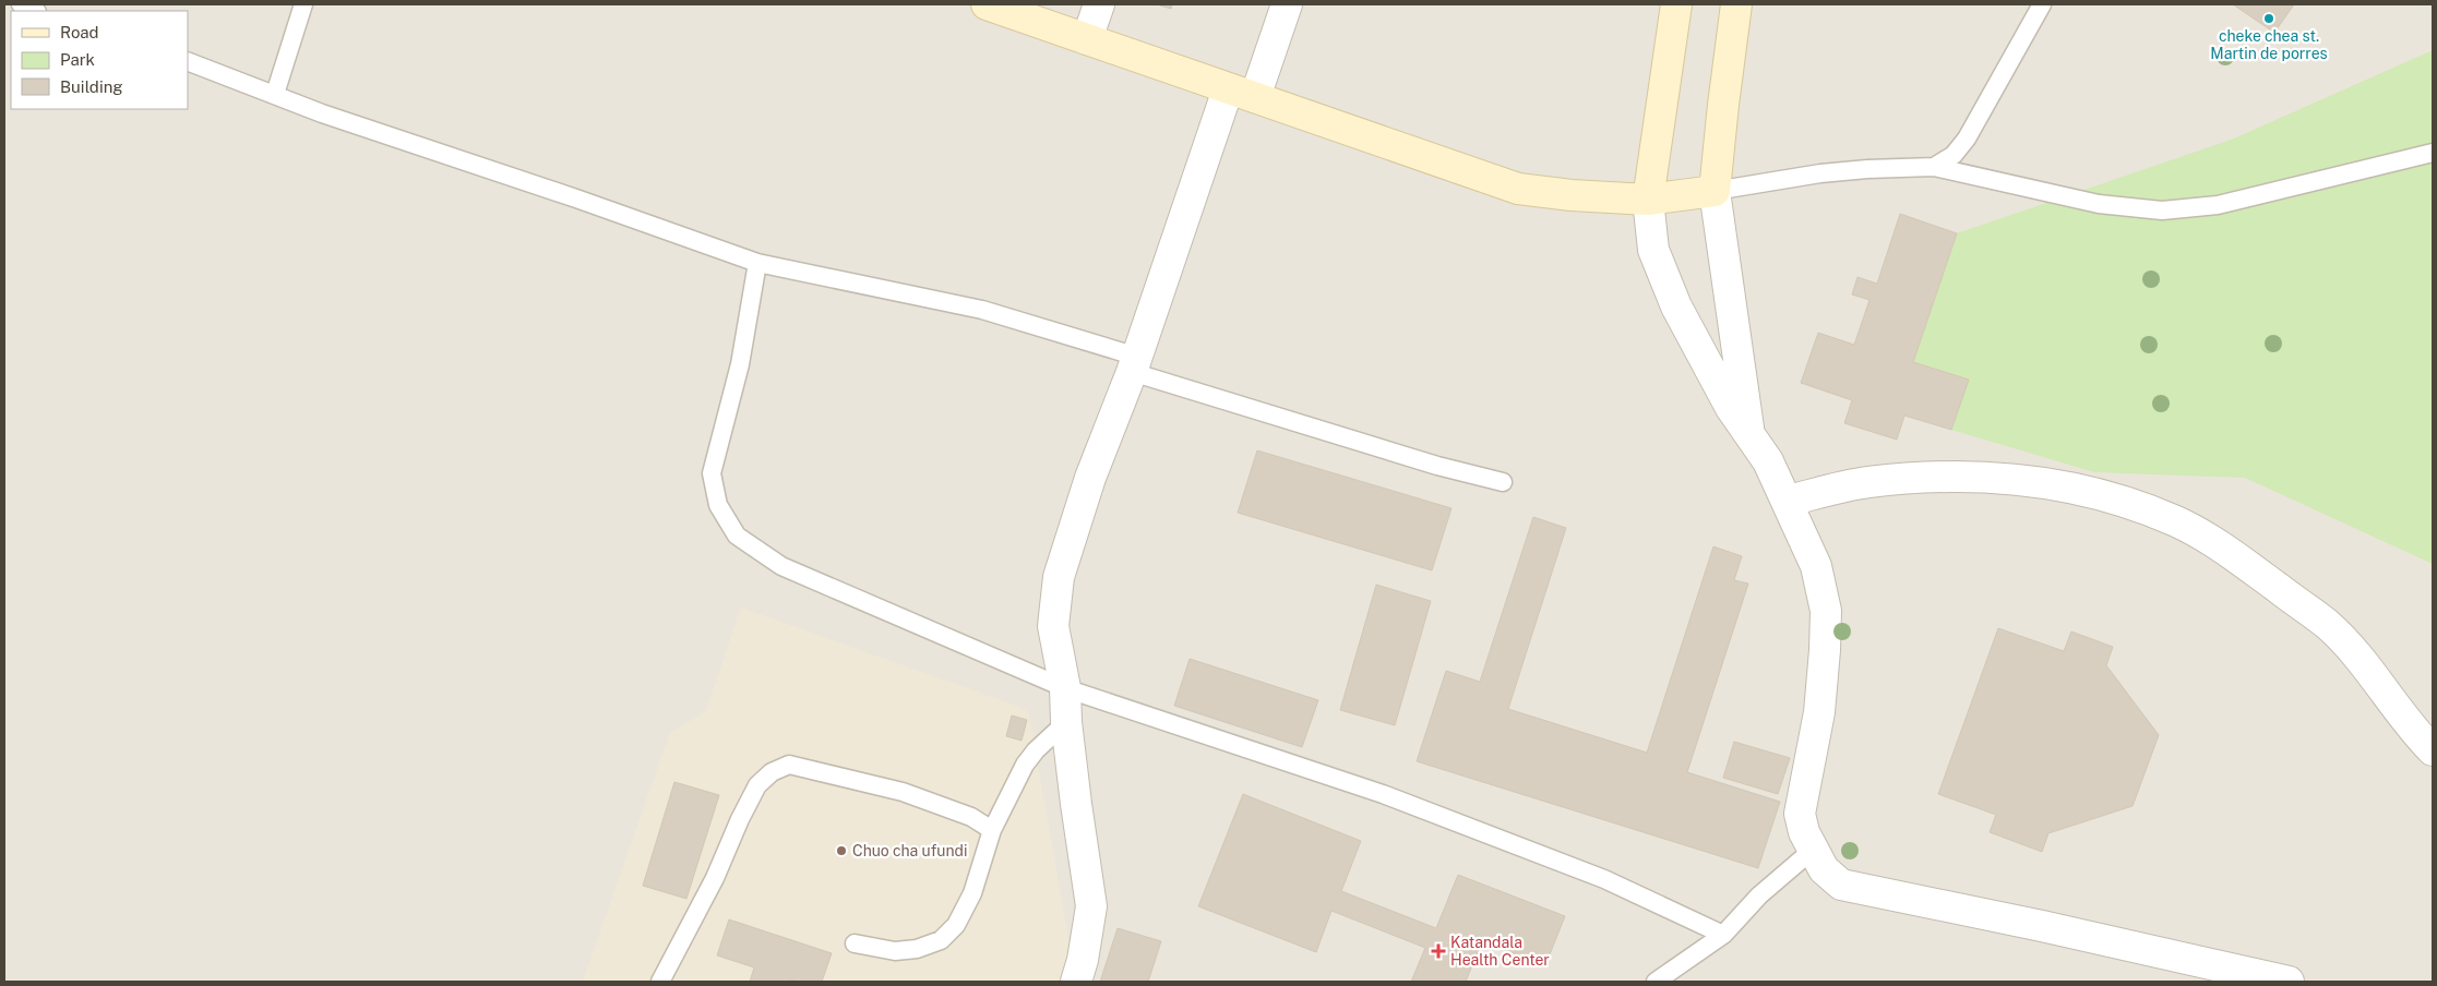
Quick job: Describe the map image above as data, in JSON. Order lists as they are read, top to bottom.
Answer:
{
  "places": {
    "other": ["cheke chea st. Martin de porres", "Chuo cha ufundi"],
    "health": ["Katandala Health Center"]
  },
  "legend": ["Road", "Park", "Building"]
}
